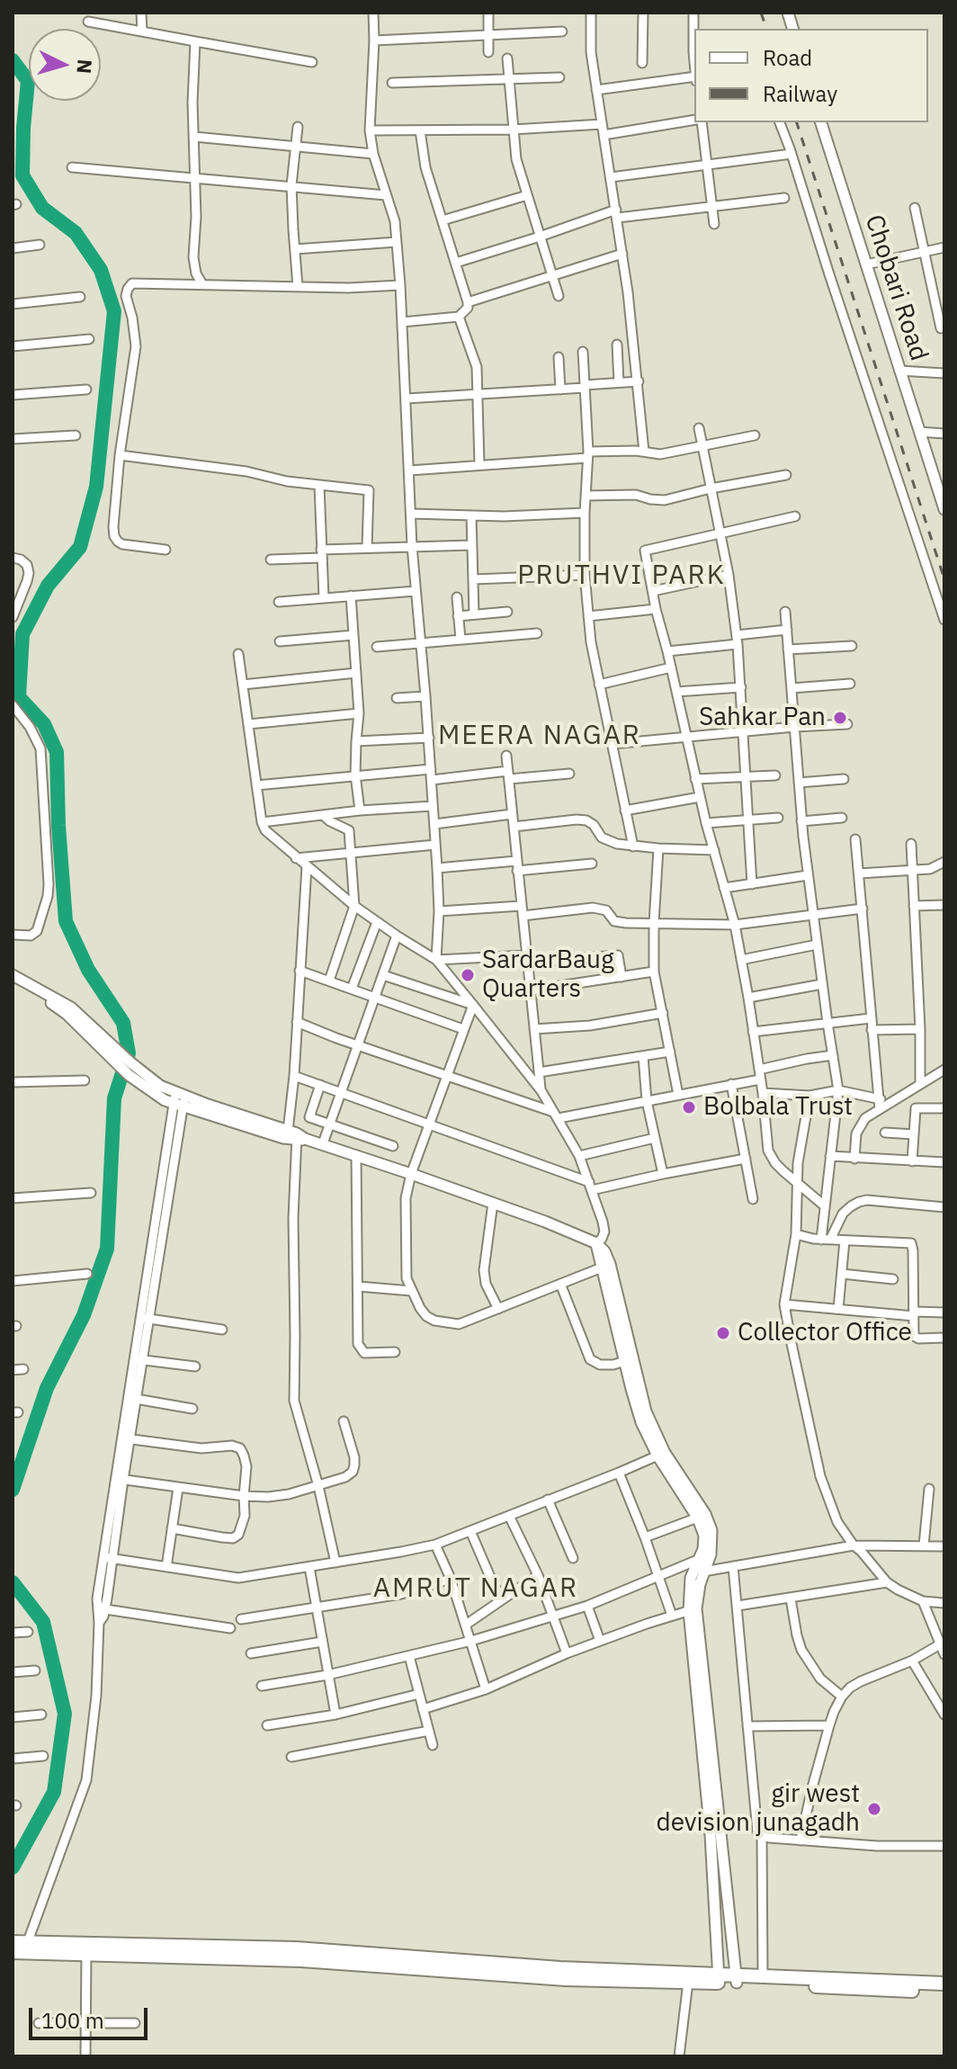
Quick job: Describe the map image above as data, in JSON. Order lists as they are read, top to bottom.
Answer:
{
  "streets": {
    "street": ["Chobari Road"]
  },
  "districts": ["PRUTHVI PARK", "MEERA NAGAR", "AMRUT NAGAR"],
  "places": [
    "Sahkar Pan",
    "SardarBaug Quarters",
    "Bolbala Trust",
    "Collector Office",
    "gir west devision junagadh"
  ],
  "legend": ["Road", "Railway"],
  "scale_bar": "100 m",
  "north": "right"
}
